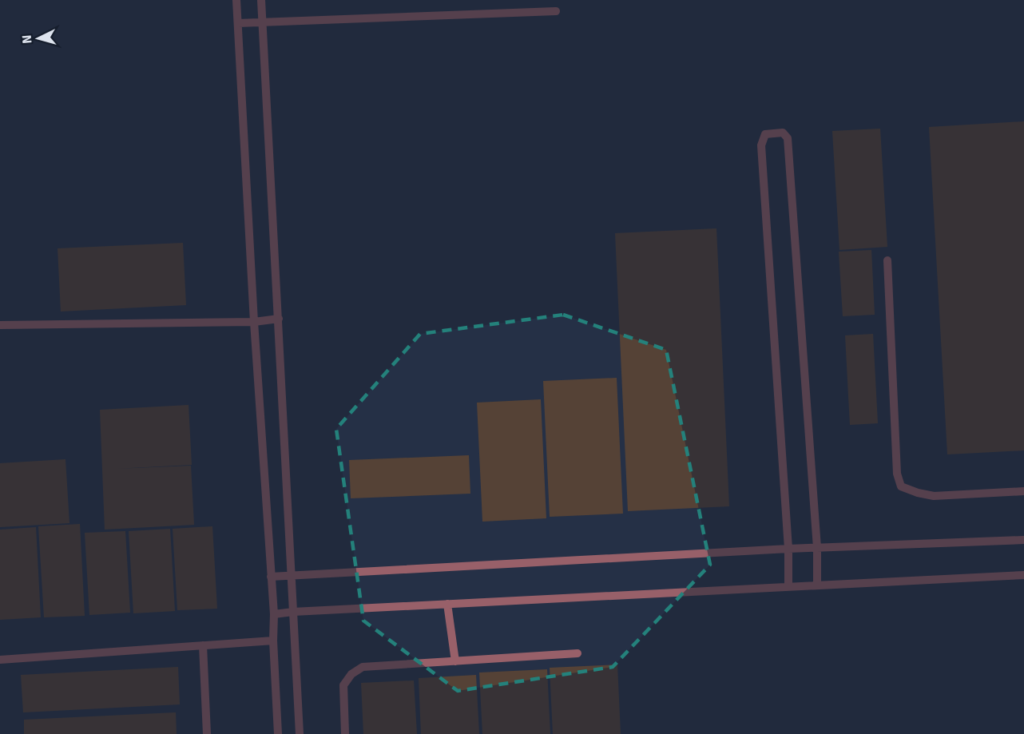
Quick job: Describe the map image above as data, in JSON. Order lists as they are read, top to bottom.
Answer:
{
  "north": "left"
}
